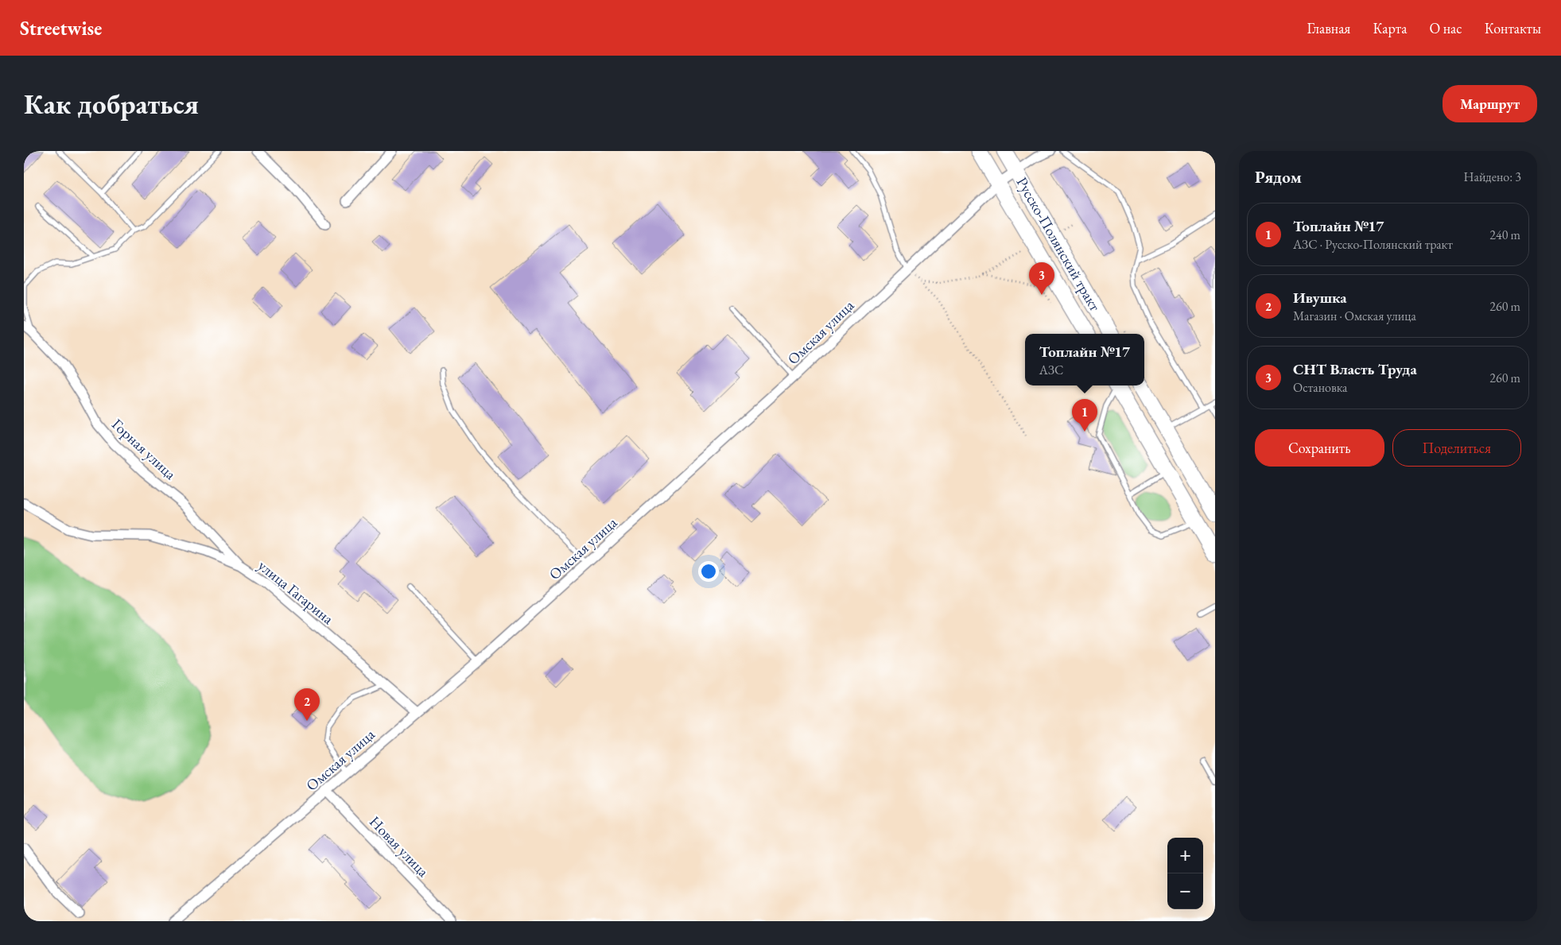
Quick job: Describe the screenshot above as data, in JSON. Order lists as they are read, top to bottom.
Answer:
{
  "streets": {
    "main road": ["Русско-Полянский тракт"],
    "street": [
      "Омская улица",
      "Горная улица",
      "улица Гагарина",
      "Новая улица"
    ]
  },
  "crossings": [
    ["Русско-Полянский тракт", "Омская улица"],
    ["Омская улица", "улица Гагарина"],
    ["Омская улица", "Новая улица"],
    ["Горная улица", "улица Гагарина"]
  ],
  "page": {
    "header": "Streetwise",
    "nav": [
      "Главная",
      "Карта",
      "О нас",
      "Контакты"
    ],
    "buttons": [
      "Маршрут",
      ["Сохранить", "Поделиться"]
    ],
    "title": "Как добраться",
    "heading": ["Рядом", "Найдено: 3"],
    "list": [
      {
        "mark": "1",
        "name": "Топлайн №17",
        "note": "АЗС · Русско-Полянский тракт",
        "value": "240 m"
      },
      {
        "mark": "2",
        "name": "Ивушка",
        "note": "Магазин · Омская улица",
        "value": "260 m"
      },
      {
        "mark": "3",
        "name": "СНТ Власть Труда",
        "note": "Остановка",
        "value": "260 m"
      }
    ],
    "pins": ["3", "1", "2"],
    "popup": ["Топлайн №17", "АЗС"],
    "map_buttons": ["+", "−"]
  }
}
